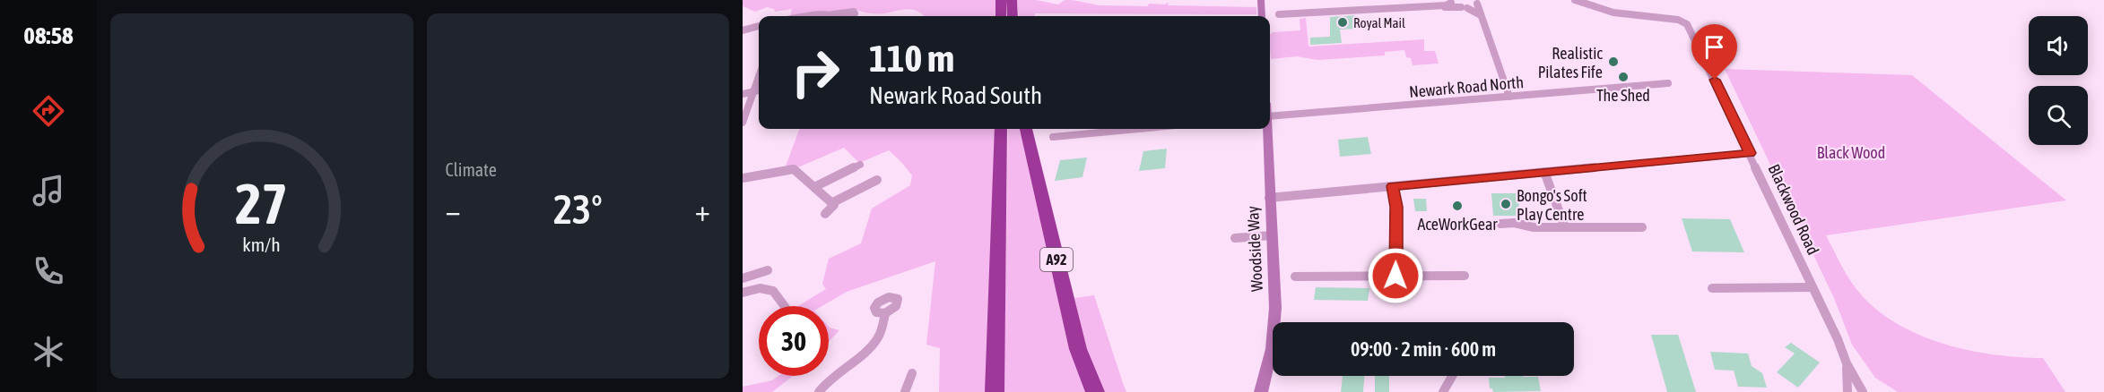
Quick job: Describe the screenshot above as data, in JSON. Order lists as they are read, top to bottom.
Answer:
{
  "streets": {
    "highway": ["A92"],
    "street": ["Newark Road North", "Blackwood Road", "Woodside Way"]
  },
  "parks": ["Black Wood"],
  "places": [
    "Royal Mail",
    "Realistic Pilates Fife",
    "The Shed",
    "Bongo's Soft Play Centre",
    "AceWorkGear"
  ],
  "page": {
    "tabs": "08:58",
    "tile": "Climate",
    "turn": ["110 m", "Newark Road South"],
    "heat": ["−", "23°", "+"],
    "limit": "30",
    "trip": "09:00 · 2 min · 600 m",
    "gauge": ["27", "km/h"]
  }
}
